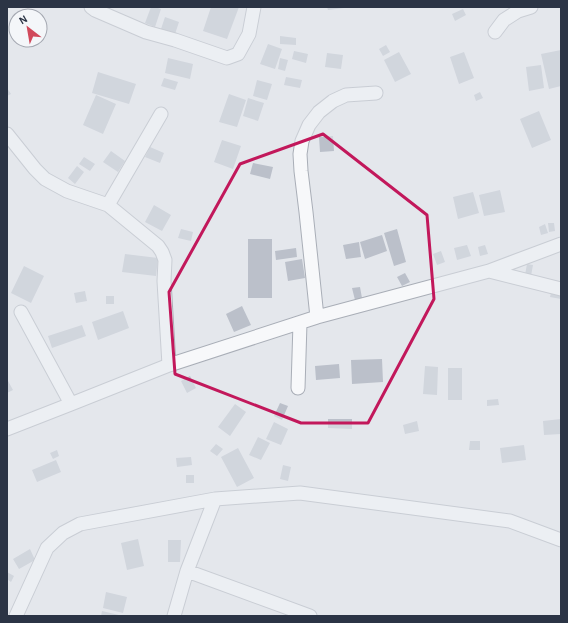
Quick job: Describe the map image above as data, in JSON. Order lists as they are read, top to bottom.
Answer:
{
  "north": "top left"
}
